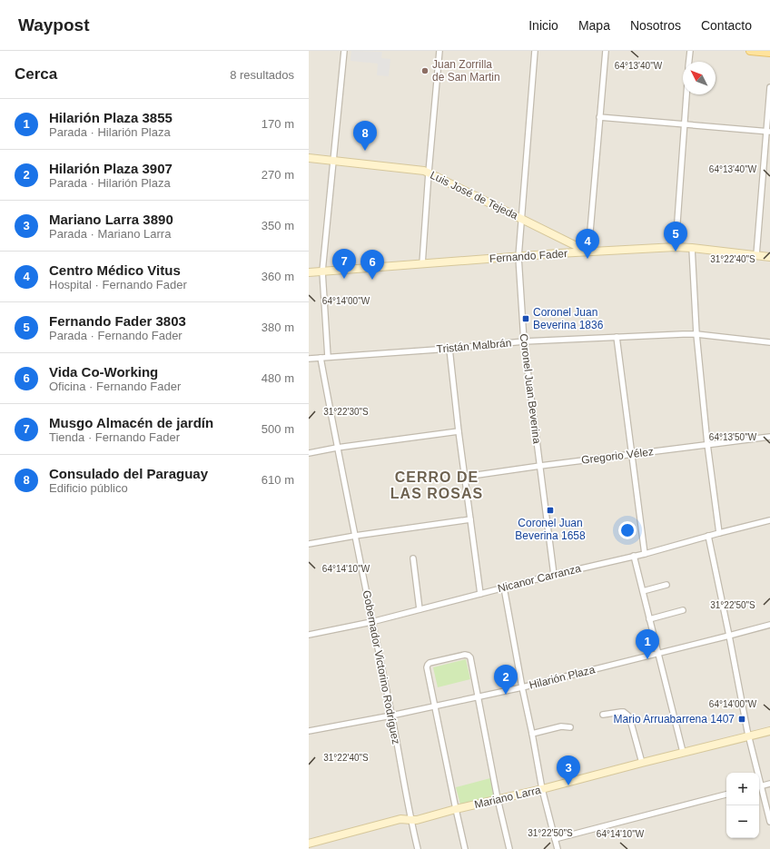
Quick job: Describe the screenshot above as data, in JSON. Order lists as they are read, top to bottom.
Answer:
{
  "streets": {
    "main road": ["Luis José de Tejeda", "Fernando Fader", "Mariano Larra"],
    "street": [
      "Tristán Malbrán",
      "Coronel Juan Beverina",
      "Gregorio Vélez",
      "Nicanor Carranza",
      "Gobernador Victorino Rodríguez",
      "Hilarión Plaza"
    ]
  },
  "crossings": [
    ["Luis José de Tejeda", "Fernando Fader"],
    ["Luis José de Tejeda", "Coronel Juan Beverina"],
    ["Fernando Fader", "Coronel Juan Beverina"],
    ["Tristán Malbrán", "Coronel Juan Beverina"],
    ["Tristán Malbrán", "Gobernador Victorino Rodríguez"],
    ["Coronel Juan Beverina", "Gregorio Vélez"],
    ["Coronel Juan Beverina", "Nicanor Carranza"],
    ["Nicanor Carranza", "Gobernador Victorino Rodríguez"],
    ["Gobernador Victorino Rodríguez", "Hilarión Plaza"],
    ["Gobernador Victorino Rodríguez", "Mariano Larra"]
  ],
  "districts": ["CERRO DE LAS ROSAS"],
  "places": {
    "other": ["Juan Zorrilla de San Martin"],
    "transit": ["Coronel Juan Beverina 1836", "Coronel Juan Beverina 1658", "Mario Arruabarrena 1407"]
  },
  "north": "top left",
  "page": {
    "header": "Waypost",
    "nav": [
      "Inicio",
      "Mapa",
      "Nosotros",
      "Contacto"
    ],
    "heading": ["Cerca", "8 resultados"],
    "list": [
      {
        "mark": "1",
        "name": "Hilarión Plaza 3855",
        "note": "Parada · Hilarión Plaza",
        "value": "170 m"
      },
      {
        "mark": "2",
        "name": "Hilarión Plaza 3907",
        "note": "Parada · Hilarión Plaza",
        "value": "270 m"
      },
      {
        "mark": "3",
        "name": "Mariano Larra 3890",
        "note": "Parada · Mariano Larra",
        "value": "350 m"
      },
      {
        "mark": "4",
        "name": "Centro Médico Vitus",
        "note": "Hospital · Fernando Fader",
        "value": "360 m"
      },
      {
        "mark": "5",
        "name": "Fernando Fader 3803",
        "note": "Parada · Fernando Fader",
        "value": "380 m"
      },
      {
        "mark": "6",
        "name": "Vida Co-Working",
        "note": "Oficina · Fernando Fader",
        "value": "480 m"
      },
      {
        "mark": "7",
        "name": "Musgo Almacén de jardín",
        "note": "Tienda · Fernando Fader",
        "value": "500 m"
      },
      {
        "mark": "8",
        "name": "Consulado del Paraguay",
        "note": "Edificio público",
        "value": "610 m"
      }
    ],
    "pins": [
      "8",
      "5",
      "4",
      "7",
      "6",
      "1",
      "2",
      "3"
    ],
    "map_buttons": ["+", "−"]
  },
  "coordinates": [
    "64°13'40\"W",
    "31°22'40\"S",
    "64°14'00\"W",
    "31°22'30\"S",
    "64°13'50\"W",
    "64°14'10\"W",
    "31°22'50\"S"
  ]
}
